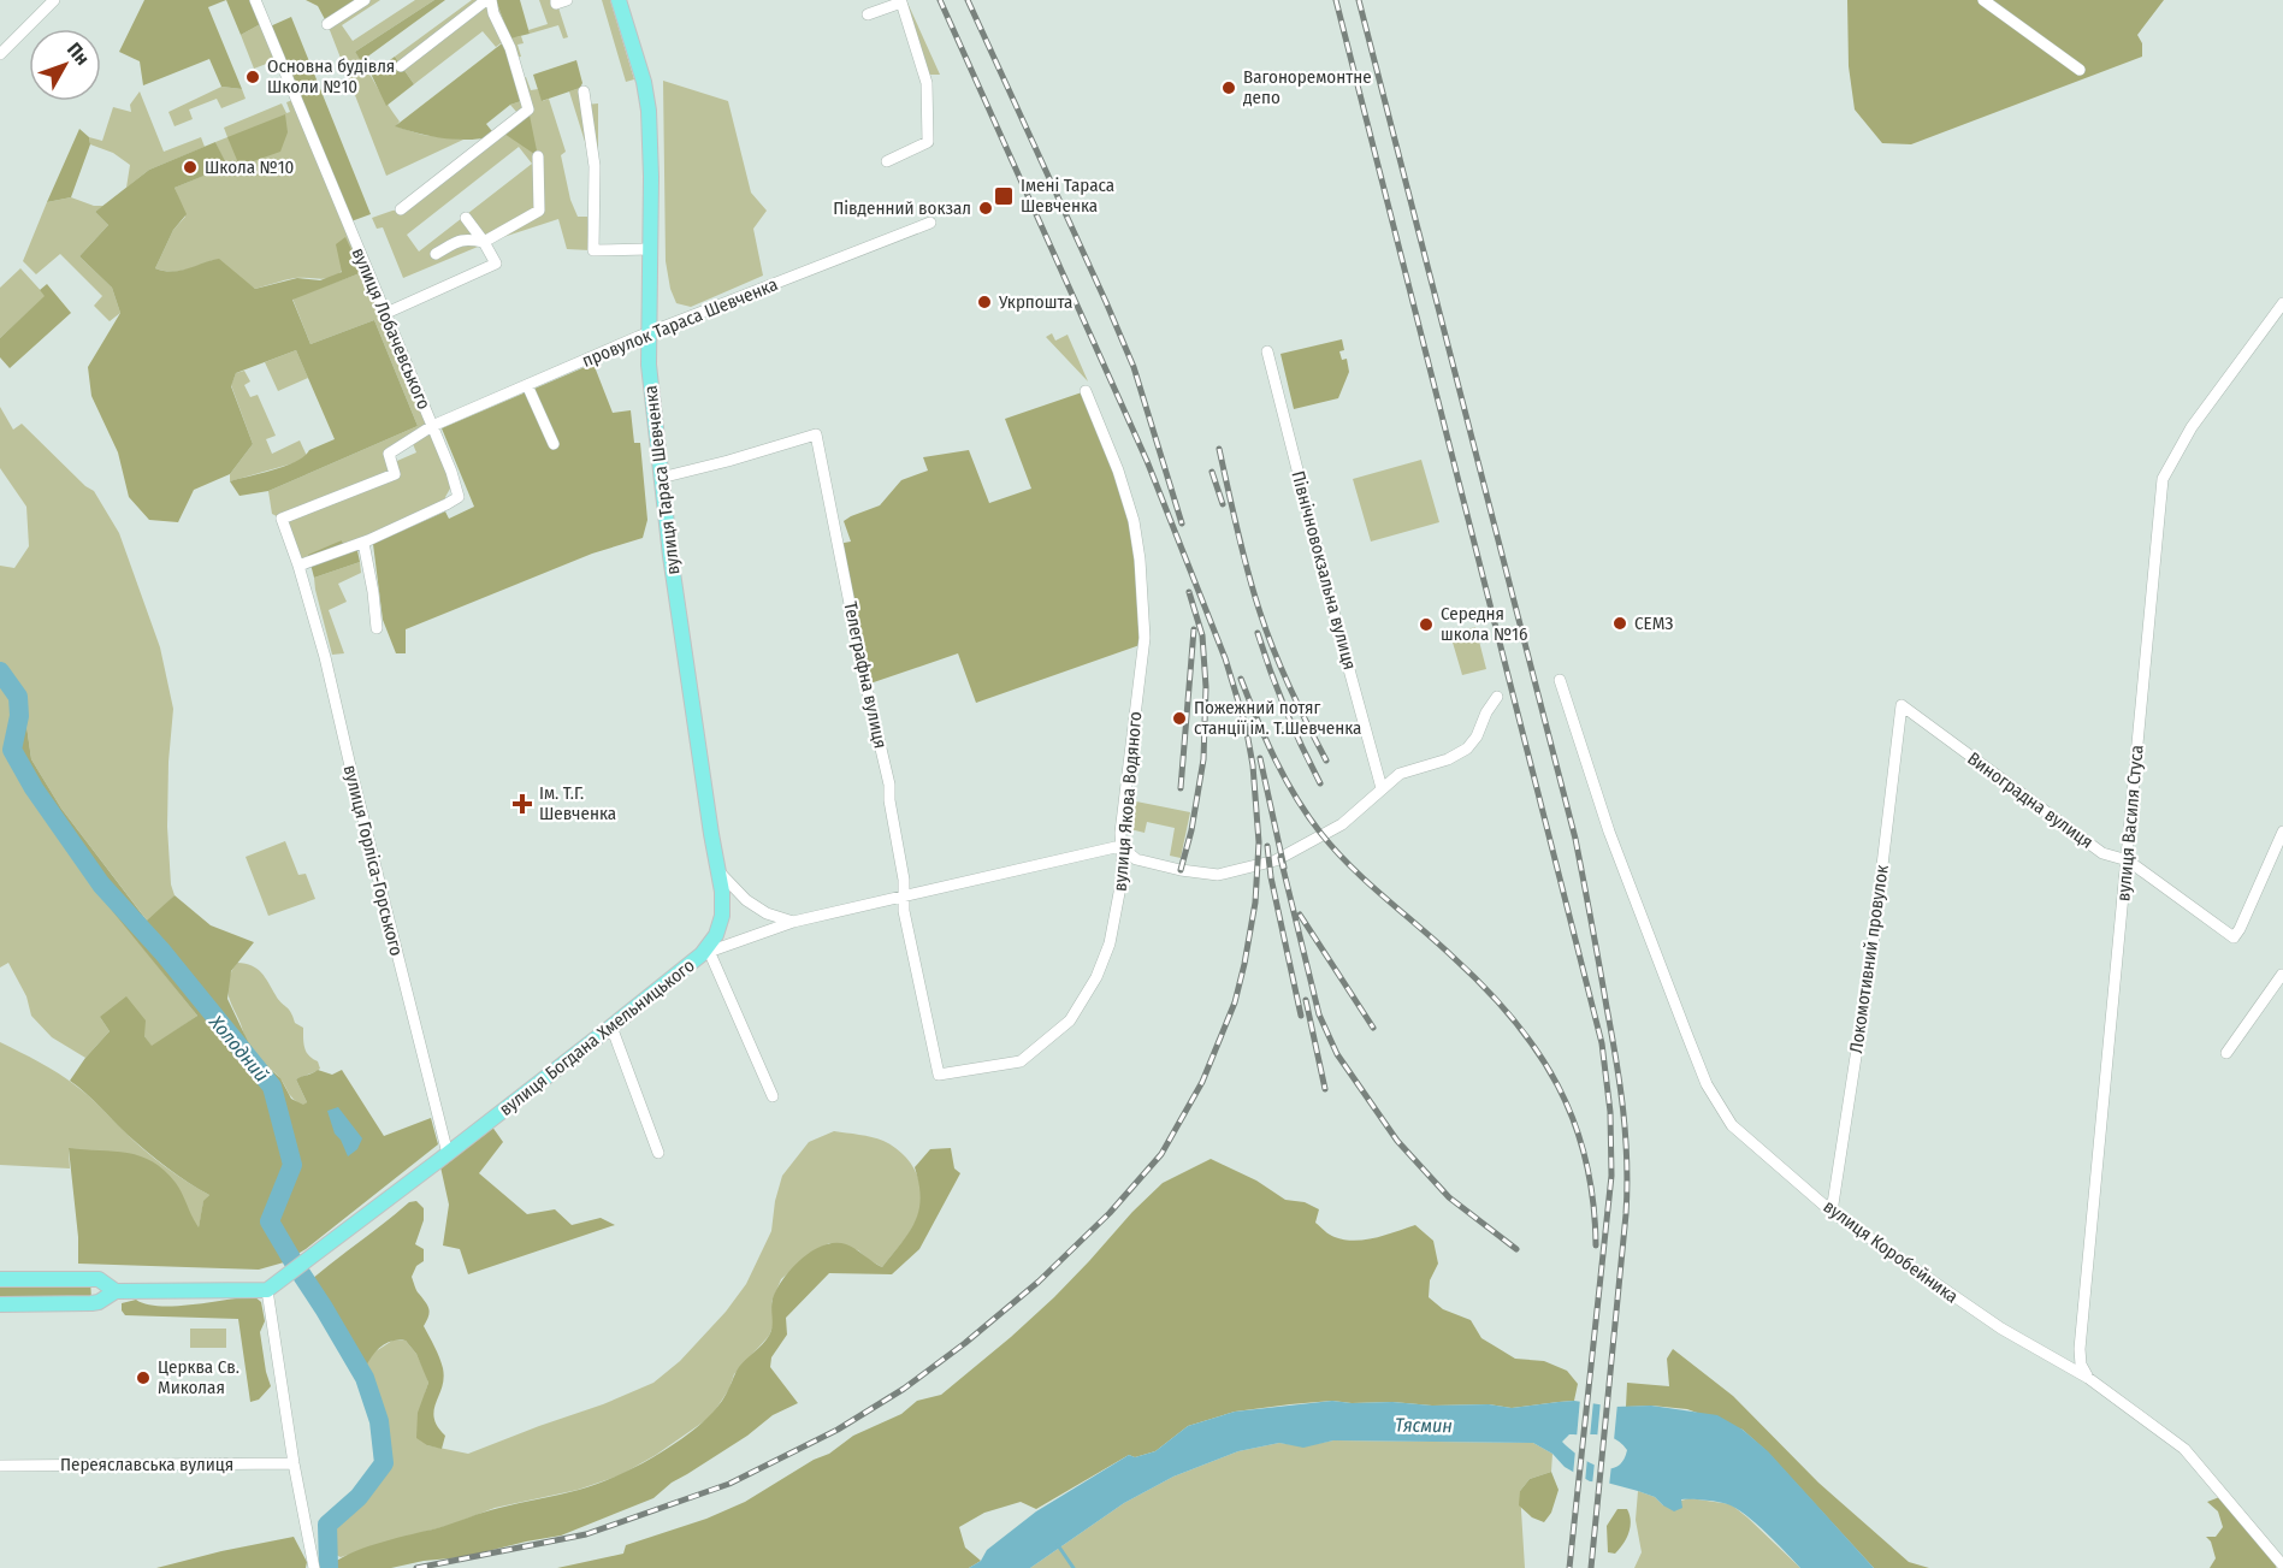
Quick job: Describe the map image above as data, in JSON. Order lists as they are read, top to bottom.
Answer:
{
  "streets": {
    "main road": ["вулиця Тараса Шевченка", "вулиця Богдана Хмельницького"],
    "street": [
      "провулок Тараса Шевченка",
      "вулиця Лобачевського",
      "Північновокзальна вулиця",
      "Телеграфна вулиця",
      "Виноградна вулиця",
      "вулиця Якова Водяного",
      "вулиця Василя Стуса",
      "вулиця Горліса-Горського",
      "Локомотивний провулок",
      "вулиця Коробейника",
      "Переяславська вулиця"
    ]
  },
  "crossings": [
    ["провулок Тараса Шевченка", "вулиця Лобачевського"],
    ["провулок Тараса Шевченка", "вулиця Тараса Шевченка"],
    ["провулок Тараса Шевченка", "вулиця Горліса-Горського"],
    ["вулиця Лобачевського", "вулиця Горліса-Горського"],
    ["вулиця Тараса Шевченка", "Телеграфна вулиця"],
    ["вулиця Тараса Шевченка", "вулиця Богдана Хмельницького"],
    ["Телеграфна вулиця", "вулиця Якова Водяного"],
    ["Телеграфна вулиця", "вулиця Богдана Хмельницького"],
    ["Виноградна вулиця", "вулиця Василя Стуса"],
    ["Виноградна вулиця", "Локомотивний провулок"],
    ["вулиця Якова Водяного", "вулиця Богдана Хмельницького"],
    ["вулиця Василя Стуса", "вулиця Коробейника"],
    ["вулиця Горліса-Горського", "вулиця Богдана Хмельницького"],
    ["Локомотивний провулок", "вулиця Коробейника"]
  ],
  "water": ["Холодний", "Тясмин"],
  "places": {
    "other": [
      "Основна будівля Школи №10",
      "Вагоноремонтне депо",
      "Школа №10",
      "Південний вокзал",
      "Укрпошта",
      "СЕМЗ",
      "Середня школа №16",
      "Пожежний потяг станції ім. Т.Шевченка",
      "Церква Св. Миколая"
    ],
    "transit": ["Імені Тараса Шевченка"],
    "health": ["Ім. Т.Г. Шевченка"]
  },
  "north": "top right"
}
